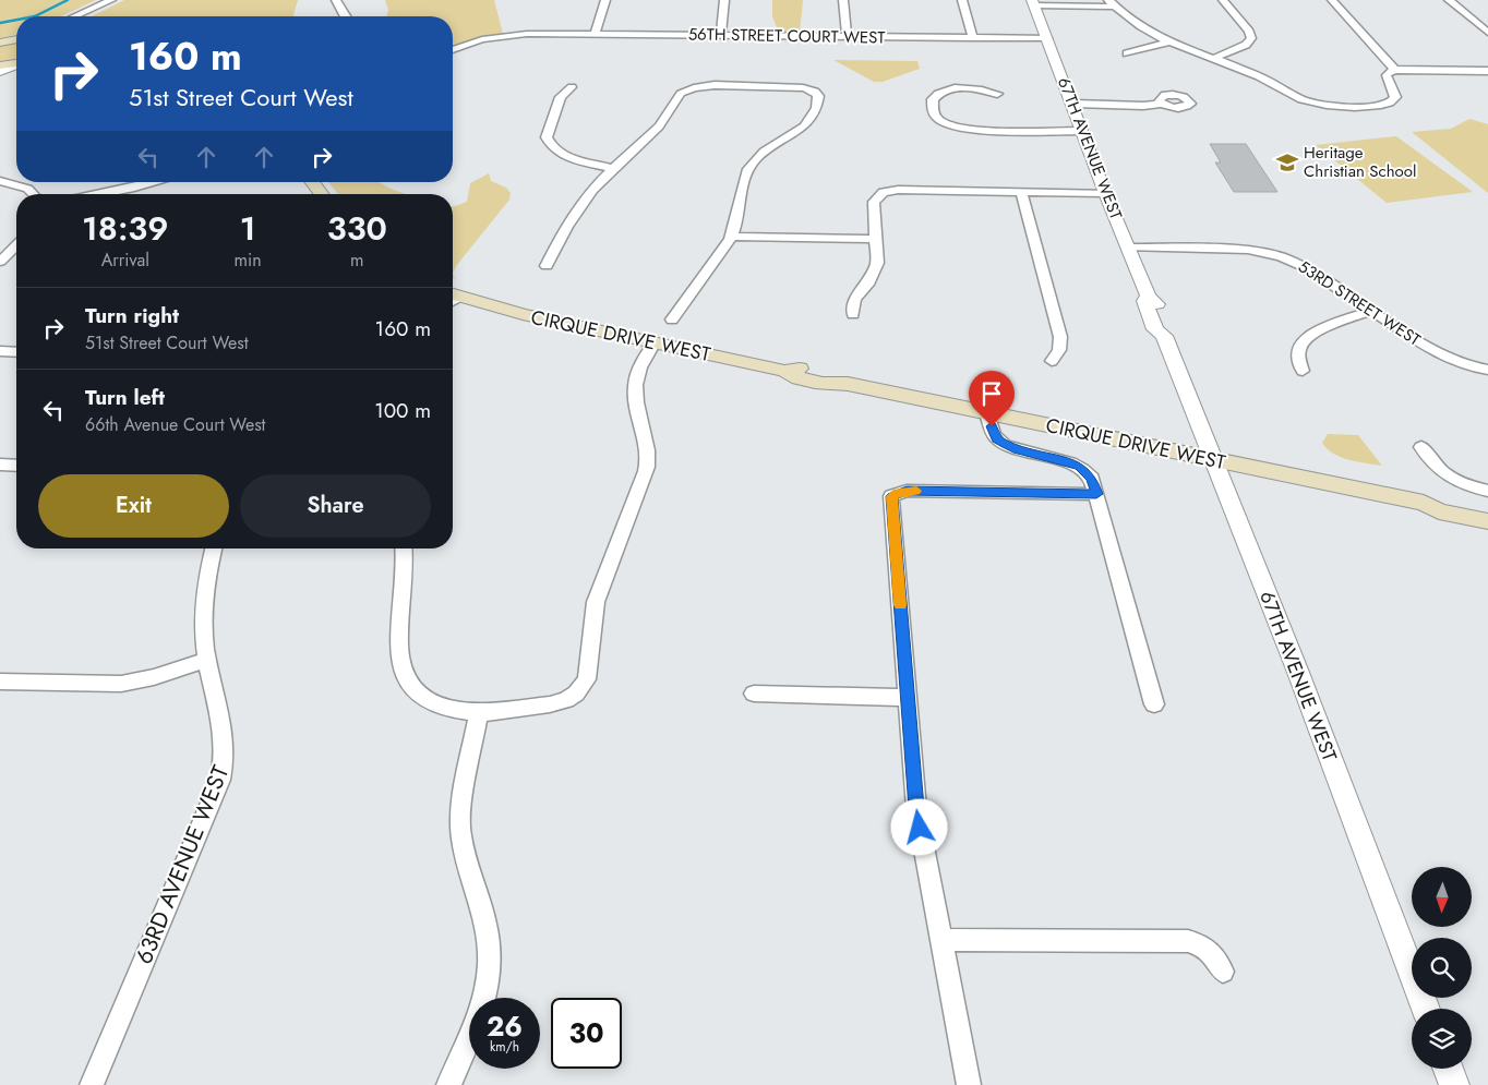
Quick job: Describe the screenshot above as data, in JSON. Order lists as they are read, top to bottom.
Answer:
{
  "streets": {
    "main road": ["CIRQUE DRIVE WEST"],
    "street": [
      "56TH STREET COURT WEST",
      "67TH AVENUE WEST",
      "53RD STREET WEST",
      "63RD AVENUE WEST"
    ]
  },
  "crossings": [
    ["56TH STREET COURT WEST", "67TH AVENUE WEST"],
    ["67TH AVENUE WEST", "53RD STREET WEST"],
    ["67TH AVENUE WEST", "CIRQUE DRIVE WEST"]
  ],
  "places": {
    "school or university": ["Heritage Christian School"]
  },
  "north": "bottom",
  "page": {
    "turn": ["160 m", "51st Street Court West"],
    "eta": [
      "18:39",
      "Arrival",
      "1",
      "min",
      "330",
      "m"
    ],
    "list": [
      {
        "name": "Turn right",
        "note": "51st Street Court West",
        "value": "160 m"
      },
      {
        "name": "Turn left",
        "note": "66th Avenue Court West",
        "value": "100 m"
      }
    ],
    "buttons": ["Exit", "Share"],
    "speed": "26 km/h",
    "limit": "30"
  }
}
